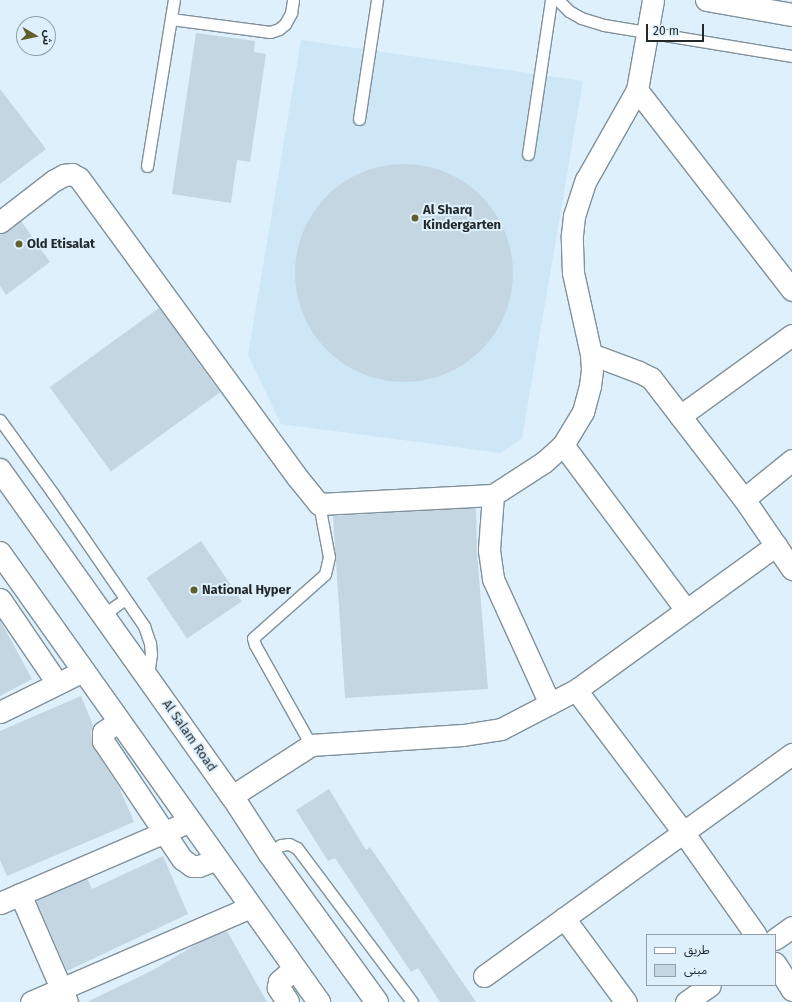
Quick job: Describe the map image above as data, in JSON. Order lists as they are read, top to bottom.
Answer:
{
  "streets": {
    "main road": ["Al Salam Road"]
  },
  "places": ["Al Sharq Kindergarten", "Old Etisalat", "National Hyper"],
  "legend": ["طريق", "مبنى"],
  "scale_bar": "20 m",
  "north": "right"
}
